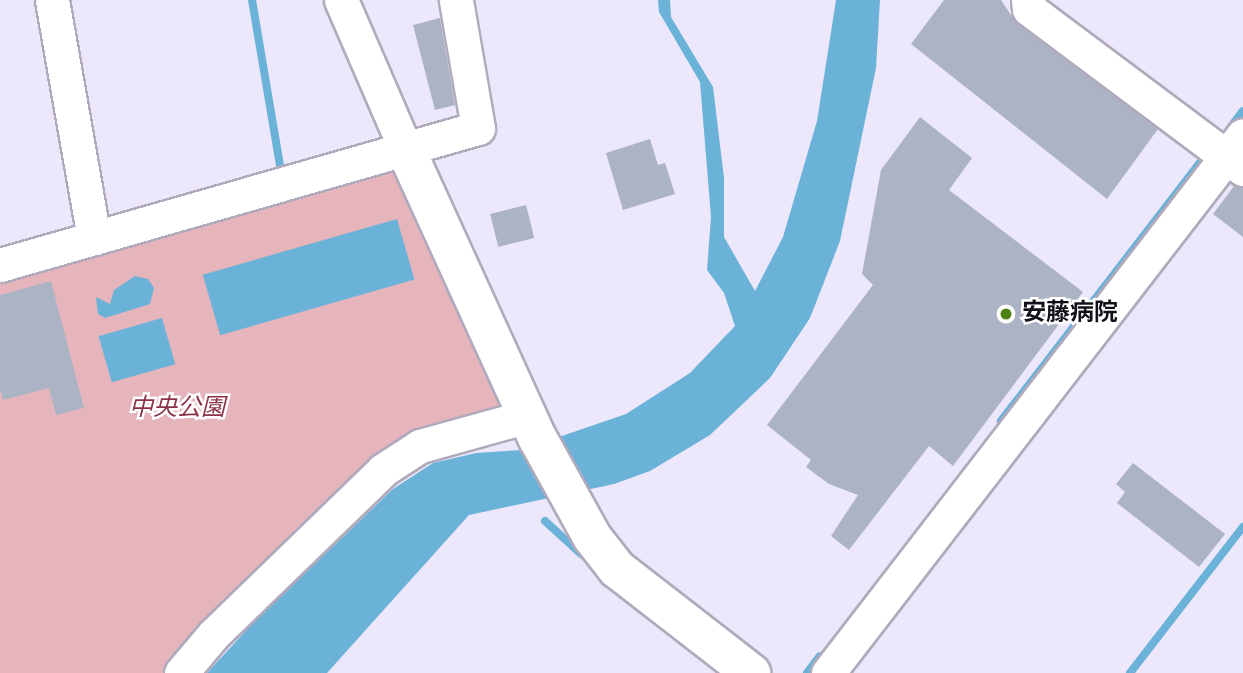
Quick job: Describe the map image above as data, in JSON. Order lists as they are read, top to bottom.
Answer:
{
  "parks": ["中央公園"],
  "places": ["安藤病院"]
}
